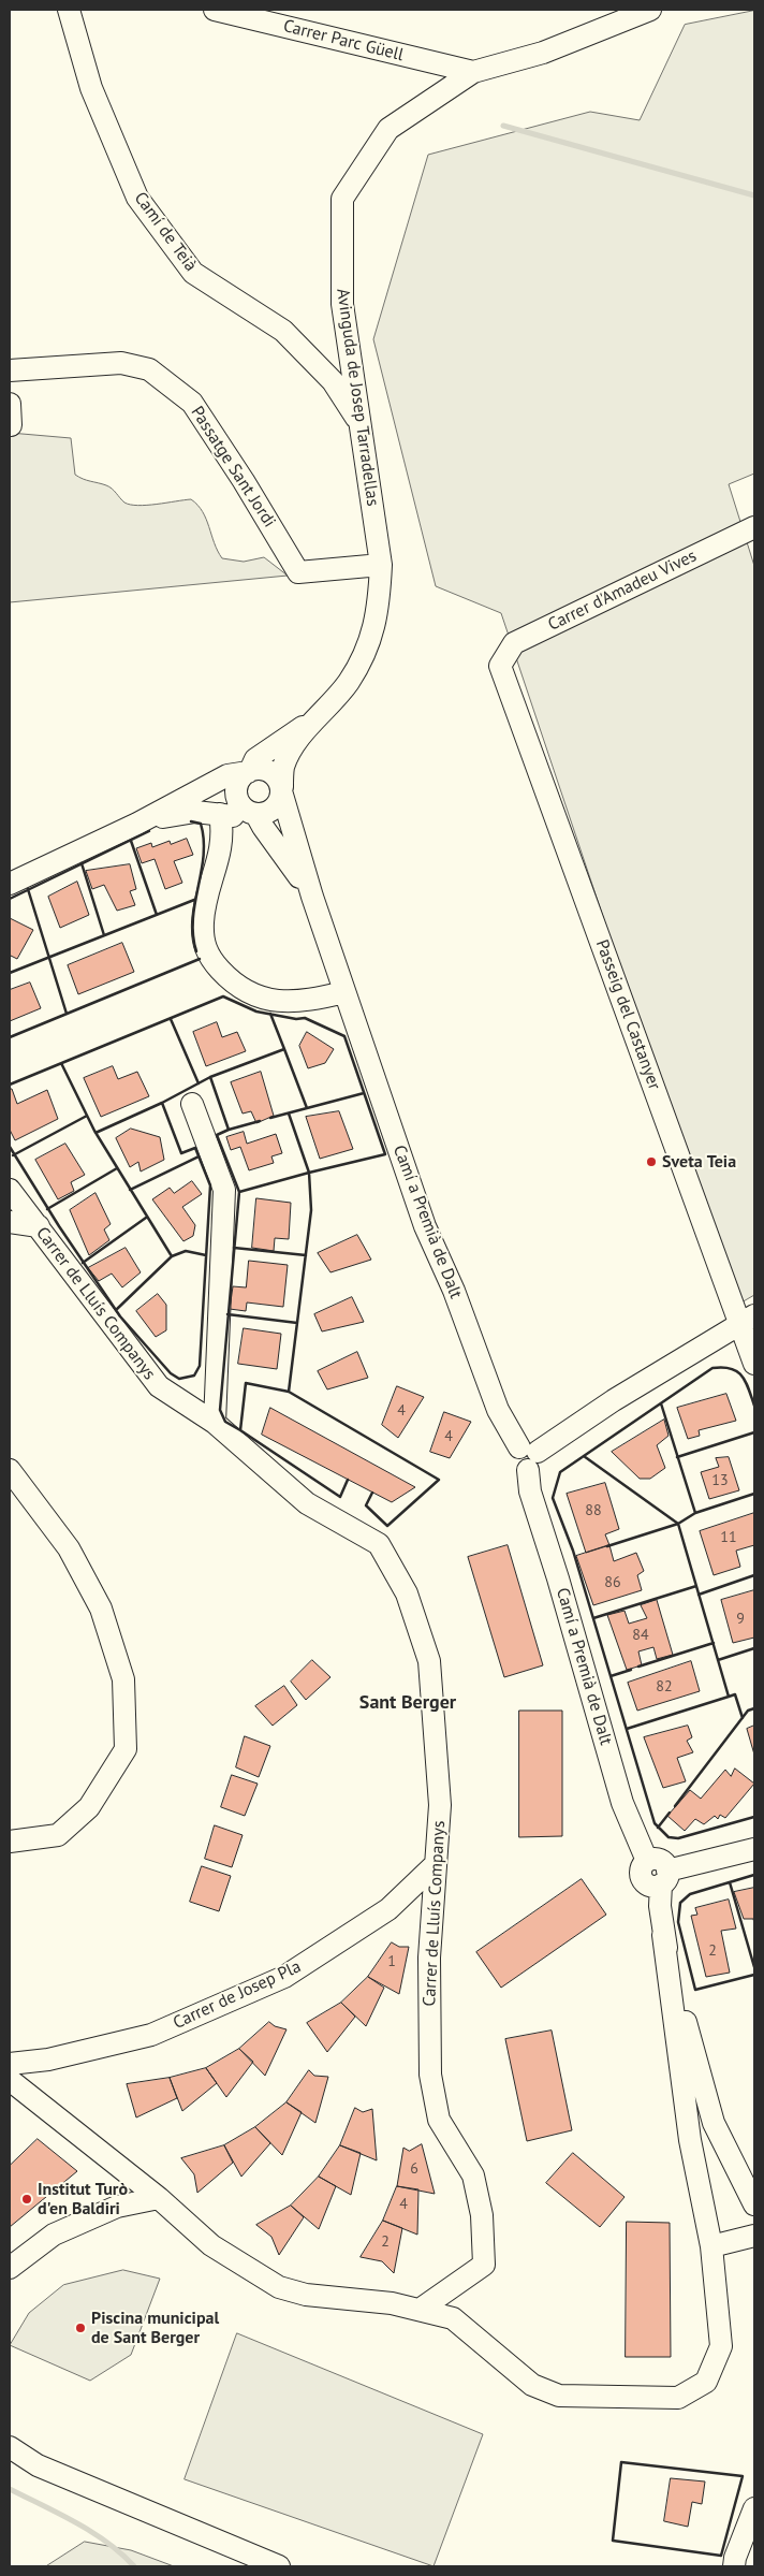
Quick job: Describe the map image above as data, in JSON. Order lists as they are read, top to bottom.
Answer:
{
  "streets": {
    "street": [
      "Carrer Parc Güell",
      "Camí de Teià",
      "Avinguda de Josep Tarradellas",
      "Passatge Sant Jordi",
      "Carrer d'Amadeu Vives",
      "Passeig del Castanyer",
      "Camí a Premià de Dalt",
      "Carrer de Lluís Companys",
      "Carrer de Josep Pla"
    ]
  },
  "crossings": [
    ["Carrer Parc Güell", "Avinguda de Josep Tarradellas"],
    ["Camí de Teià", "Avinguda de Josep Tarradellas"],
    ["Avinguda de Josep Tarradellas", "Passatge Sant Jordi"],
    ["Avinguda de Josep Tarradellas", "Camí a Premià de Dalt"],
    ["Passatge Sant Jordi", "Camí a Premià de Dalt"],
    ["Carrer d'Amadeu Vives", "Passeig del Castanyer"],
    ["Carrer de Lluís Companys", "Carrer de Josep Pla"]
  ],
  "districts": ["Sant Berger"],
  "places": ["Sveta Teia", "Institut Turò d'en Baldiri", "Piscina municipal de Sant Berger"],
  "house_numbers": [
    "4",
    "4",
    "13",
    "88",
    "11",
    "86",
    "9",
    "84",
    "82",
    "2",
    "1",
    "6",
    "4",
    "2"
  ]
}
